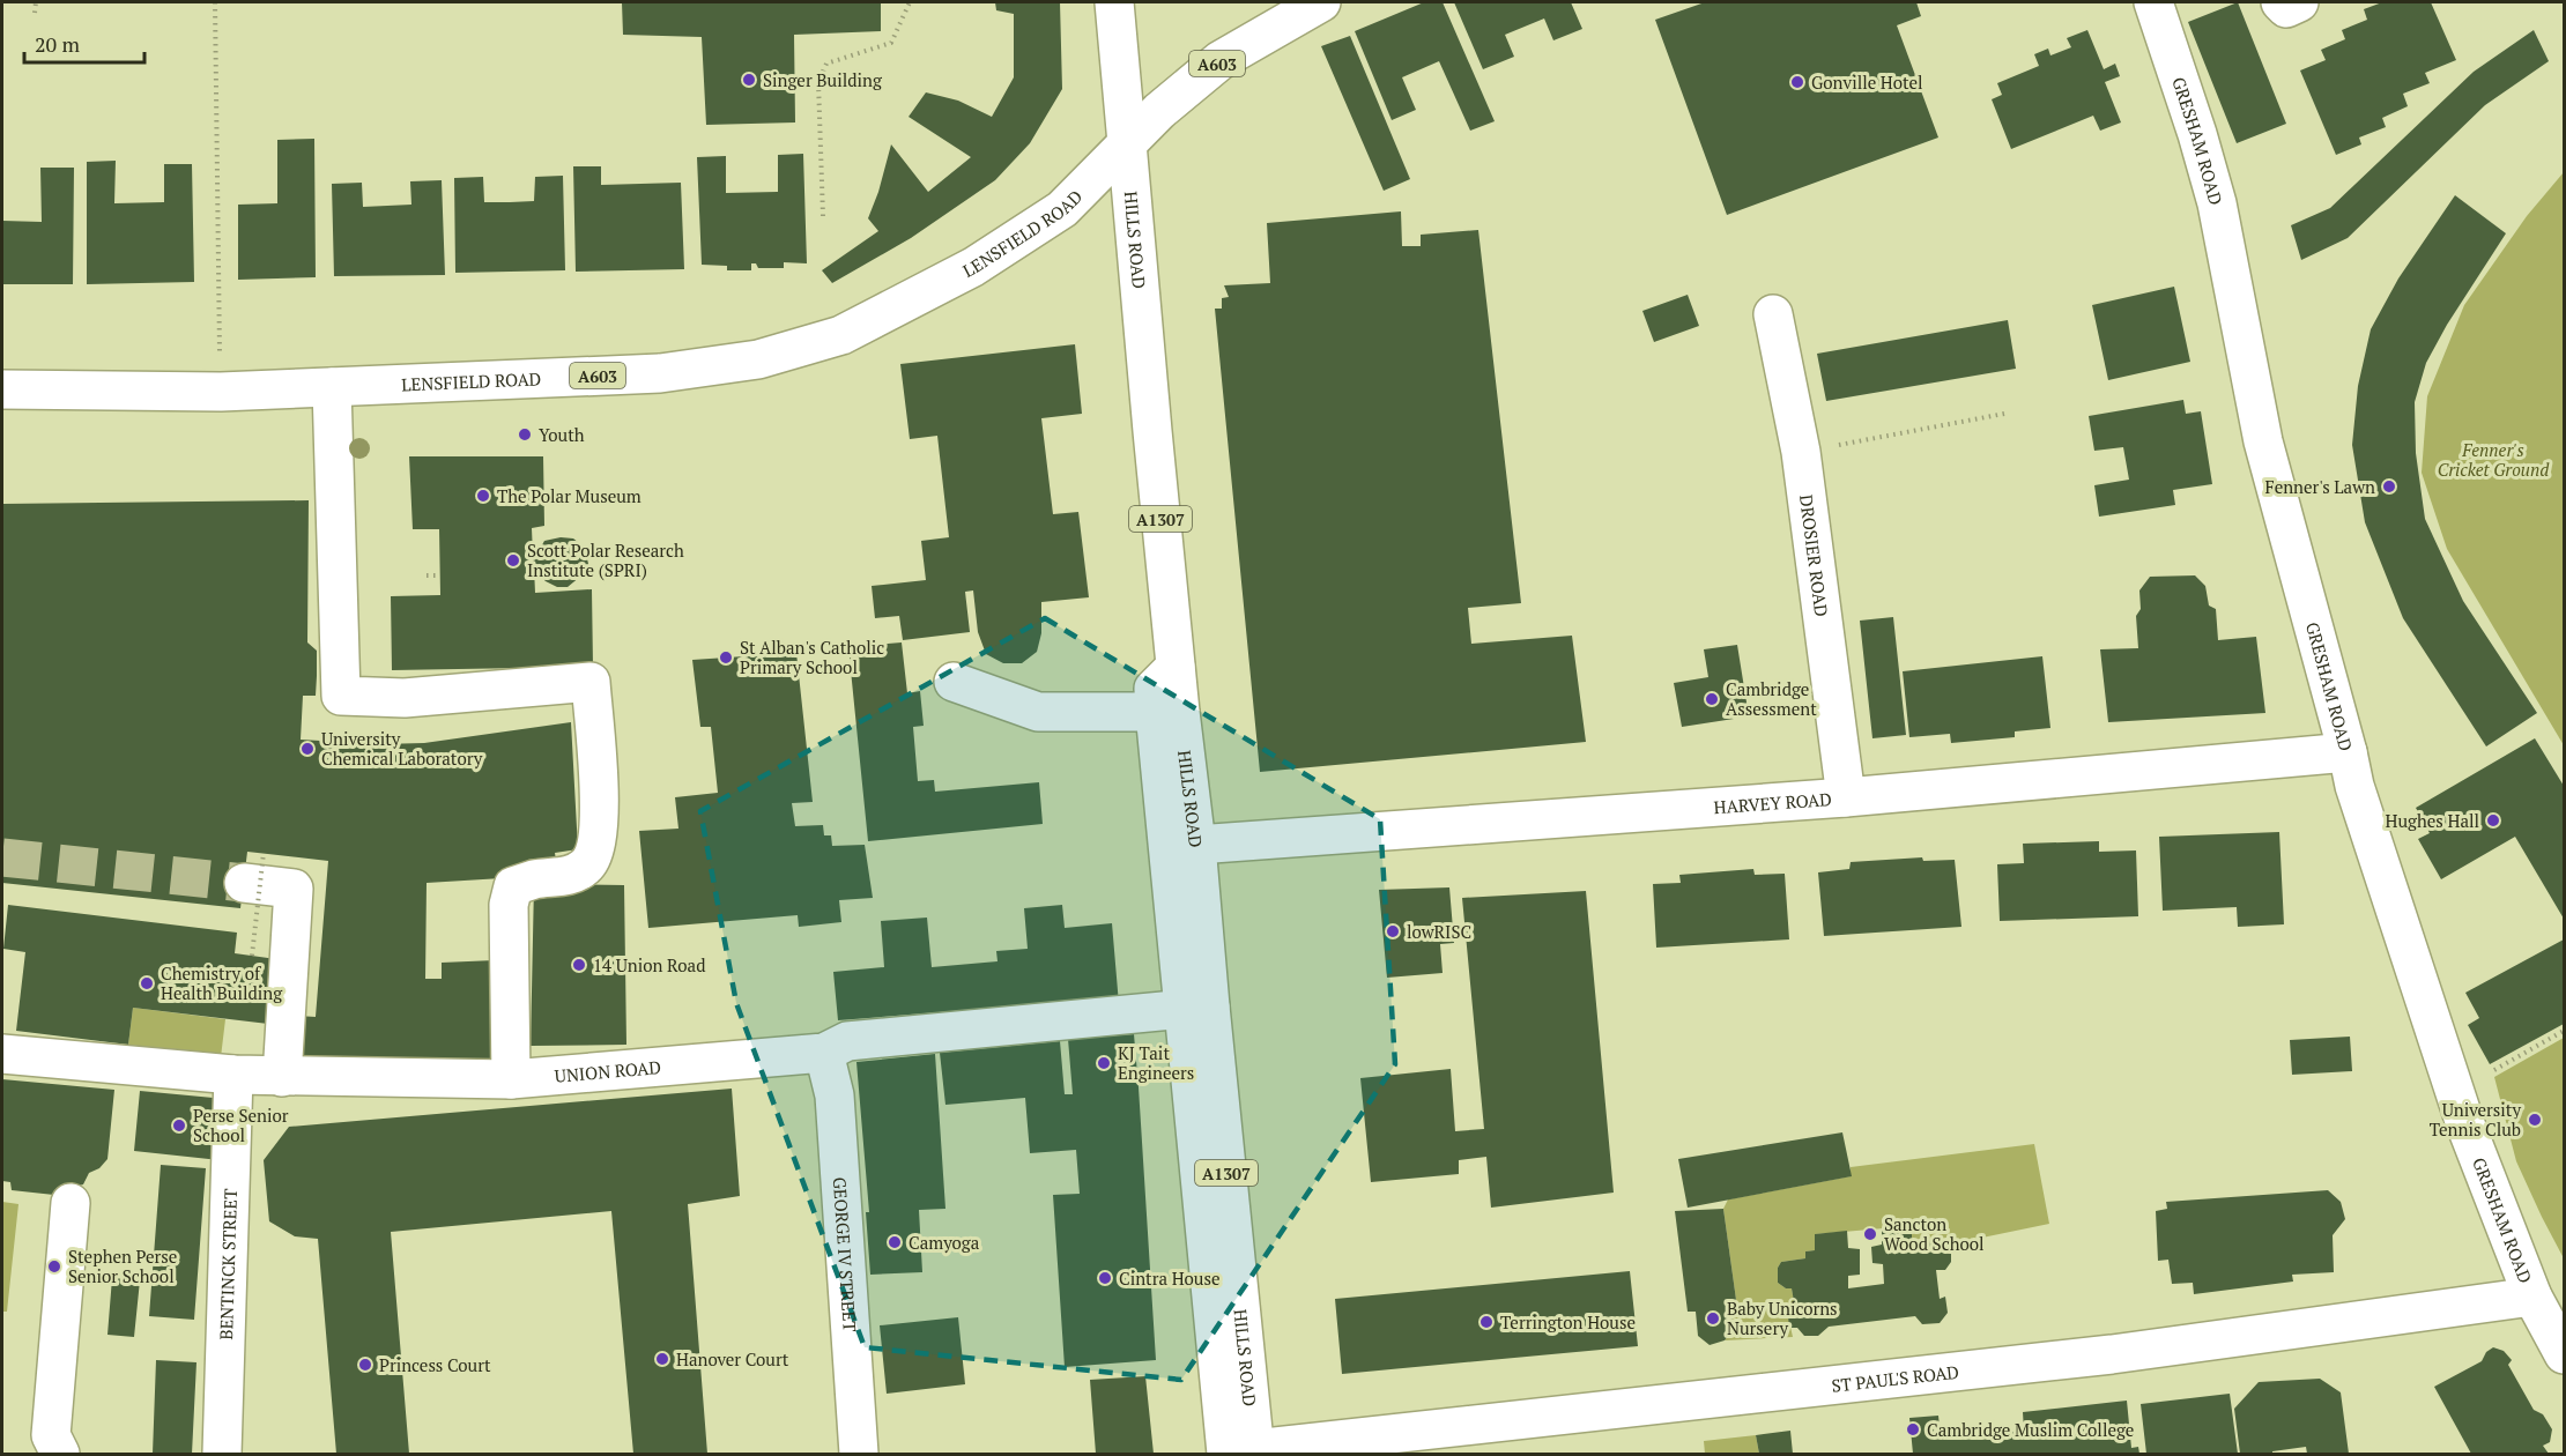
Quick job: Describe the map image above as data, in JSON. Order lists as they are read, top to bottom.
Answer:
{
  "streets": {
    "street": [
      "A603",
      "GRESHAM ROAD",
      "LENSFIELD ROAD",
      "HILLS ROAD",
      "A1307",
      "DROSIER ROAD",
      "HARVEY ROAD",
      "UNION ROAD",
      "GEORGE IV STREET",
      "BENTINCK STREET",
      "ST PAUL'S ROAD"
    ]
  },
  "crossings": [
    ["A603", "LENSFIELD ROAD"],
    ["A603", "HILLS ROAD"],
    ["GRESHAM ROAD", "HARVEY ROAD"],
    ["GRESHAM ROAD", "ST PAUL'S ROAD"],
    ["LENSFIELD ROAD", "HILLS ROAD"],
    ["HILLS ROAD", "HARVEY ROAD"],
    ["HILLS ROAD", "UNION ROAD"],
    ["HILLS ROAD", "ST PAUL'S ROAD"],
    ["DROSIER ROAD", "HARVEY ROAD"],
    ["UNION ROAD", "GEORGE IV STREET"],
    ["UNION ROAD", "BENTINCK STREET"]
  ],
  "parks": ["Fenner's Cricket Ground"],
  "places": [
    "Singer Building",
    "Gonville Hotel",
    "Youth",
    "Fenner's Lawn",
    "The Polar Museum",
    "Scott Polar Research Institute (SPRI)",
    "St Alban's Catholic Primary School",
    "Cambridge Assessment",
    "University Chemical Laboratory",
    "Hughes Hall",
    "lowRISC",
    "14 Union Road",
    "Chemistry of Health Building",
    "KJ Tait Engineers",
    "University Tennis Club",
    "Perse Senior School",
    "Sancton Wood School",
    "Camyoga",
    "Stephen Perse Senior School",
    "Cintra House",
    "Baby Unicorns Nursery",
    "Terrington House",
    "Hanover Court",
    "Princess Court",
    "Cambridge Muslim College"
  ],
  "scale_bar": "20 m"
}
